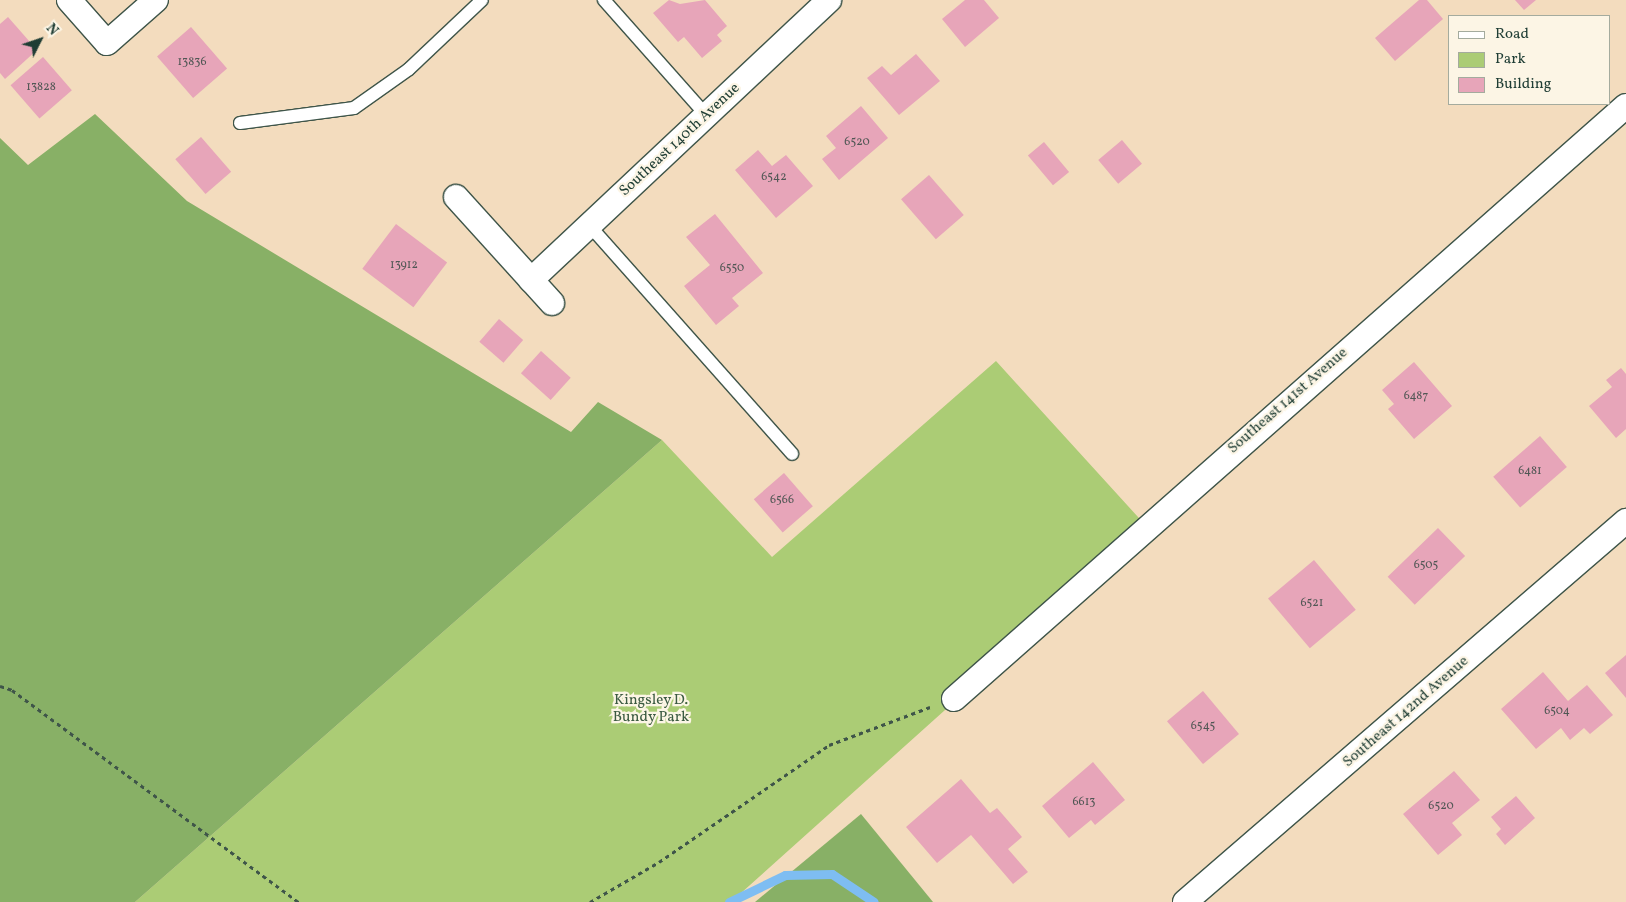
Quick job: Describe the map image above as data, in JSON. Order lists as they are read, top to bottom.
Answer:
{
  "streets": {
    "street": ["Southeast 140th Avenue", "Southeast 141st Avenue", "Southeast 142nd Avenue"]
  },
  "parks": ["Kingsley D. Bundy Park"],
  "house_numbers": [
    "13836",
    "13828",
    "6520",
    "6542",
    "13912",
    "6550",
    "6487",
    "6481",
    "6566",
    "6505",
    "6521",
    "6504",
    "6545",
    "6613",
    "6520"
  ],
  "legend": ["Road", "Park", "Building"],
  "north": "top right"
}
